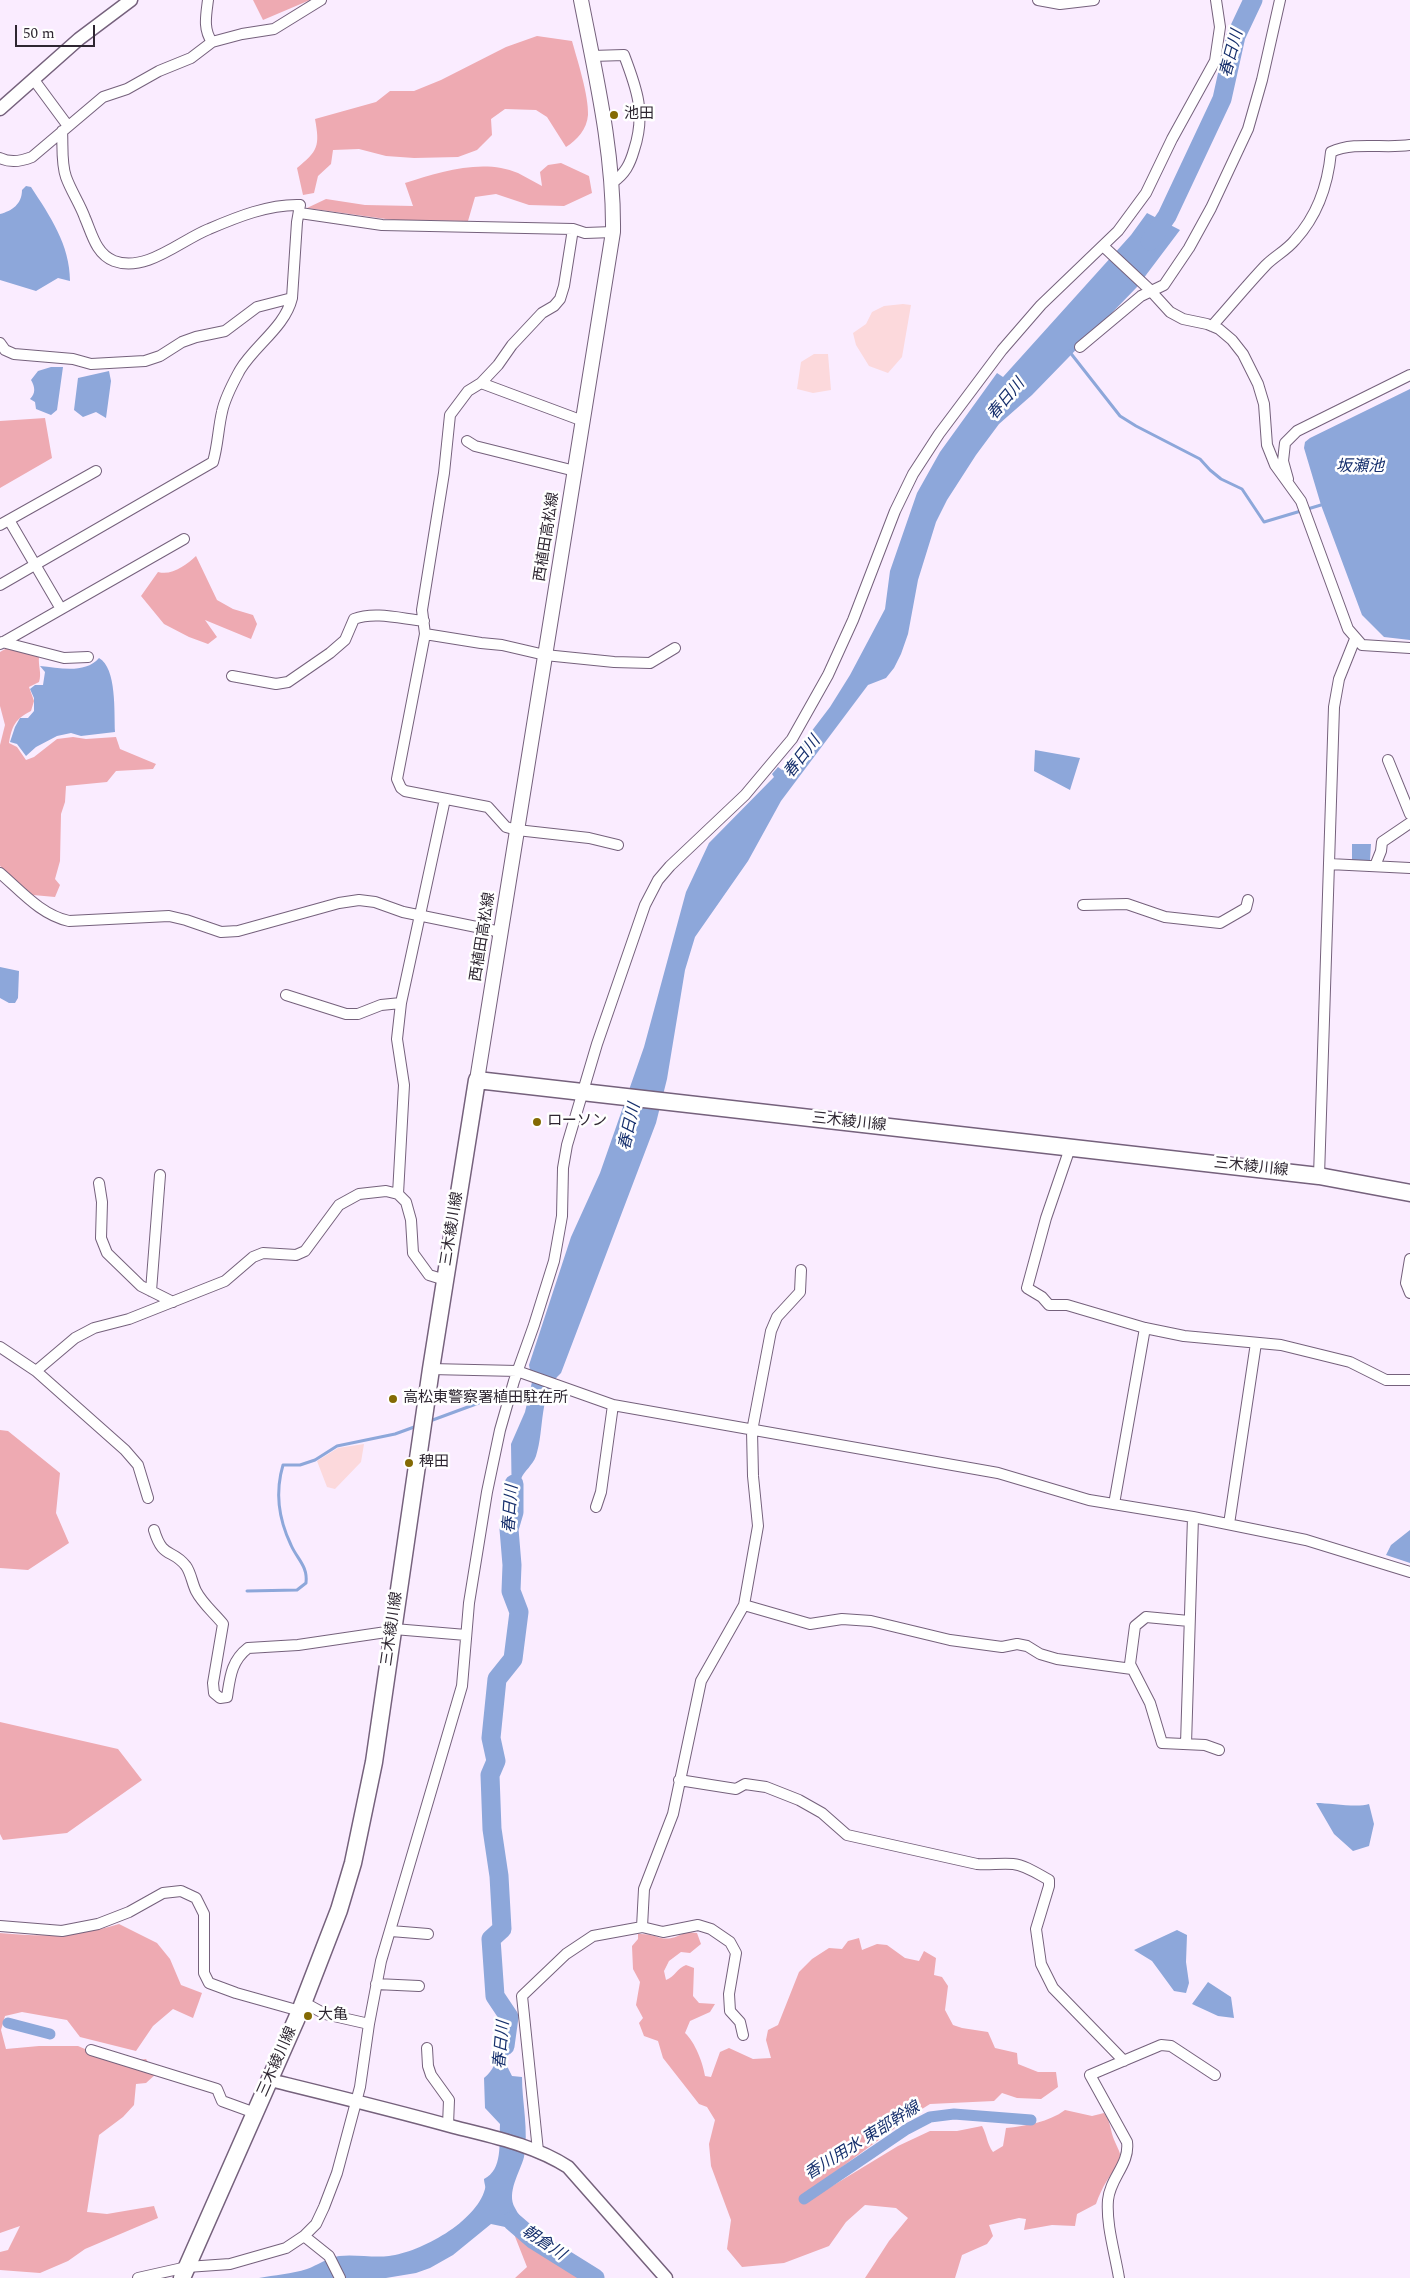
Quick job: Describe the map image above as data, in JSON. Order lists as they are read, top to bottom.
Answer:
{
  "streets": {
    "main road": ["西植田高松線", "三木綾川線"]
  },
  "crossings": [
    ["西植田高松線", "三木綾川線"]
  ],
  "water": [
    "春日川",
    "坂瀬池",
    "香川用水 東部幹線",
    "朝倉川"
  ],
  "places": [
    "池田",
    "ローソン",
    "高松東警察署植田駐在所",
    "稗田",
    "大亀"
  ],
  "scale_bar": "50 m"
}
